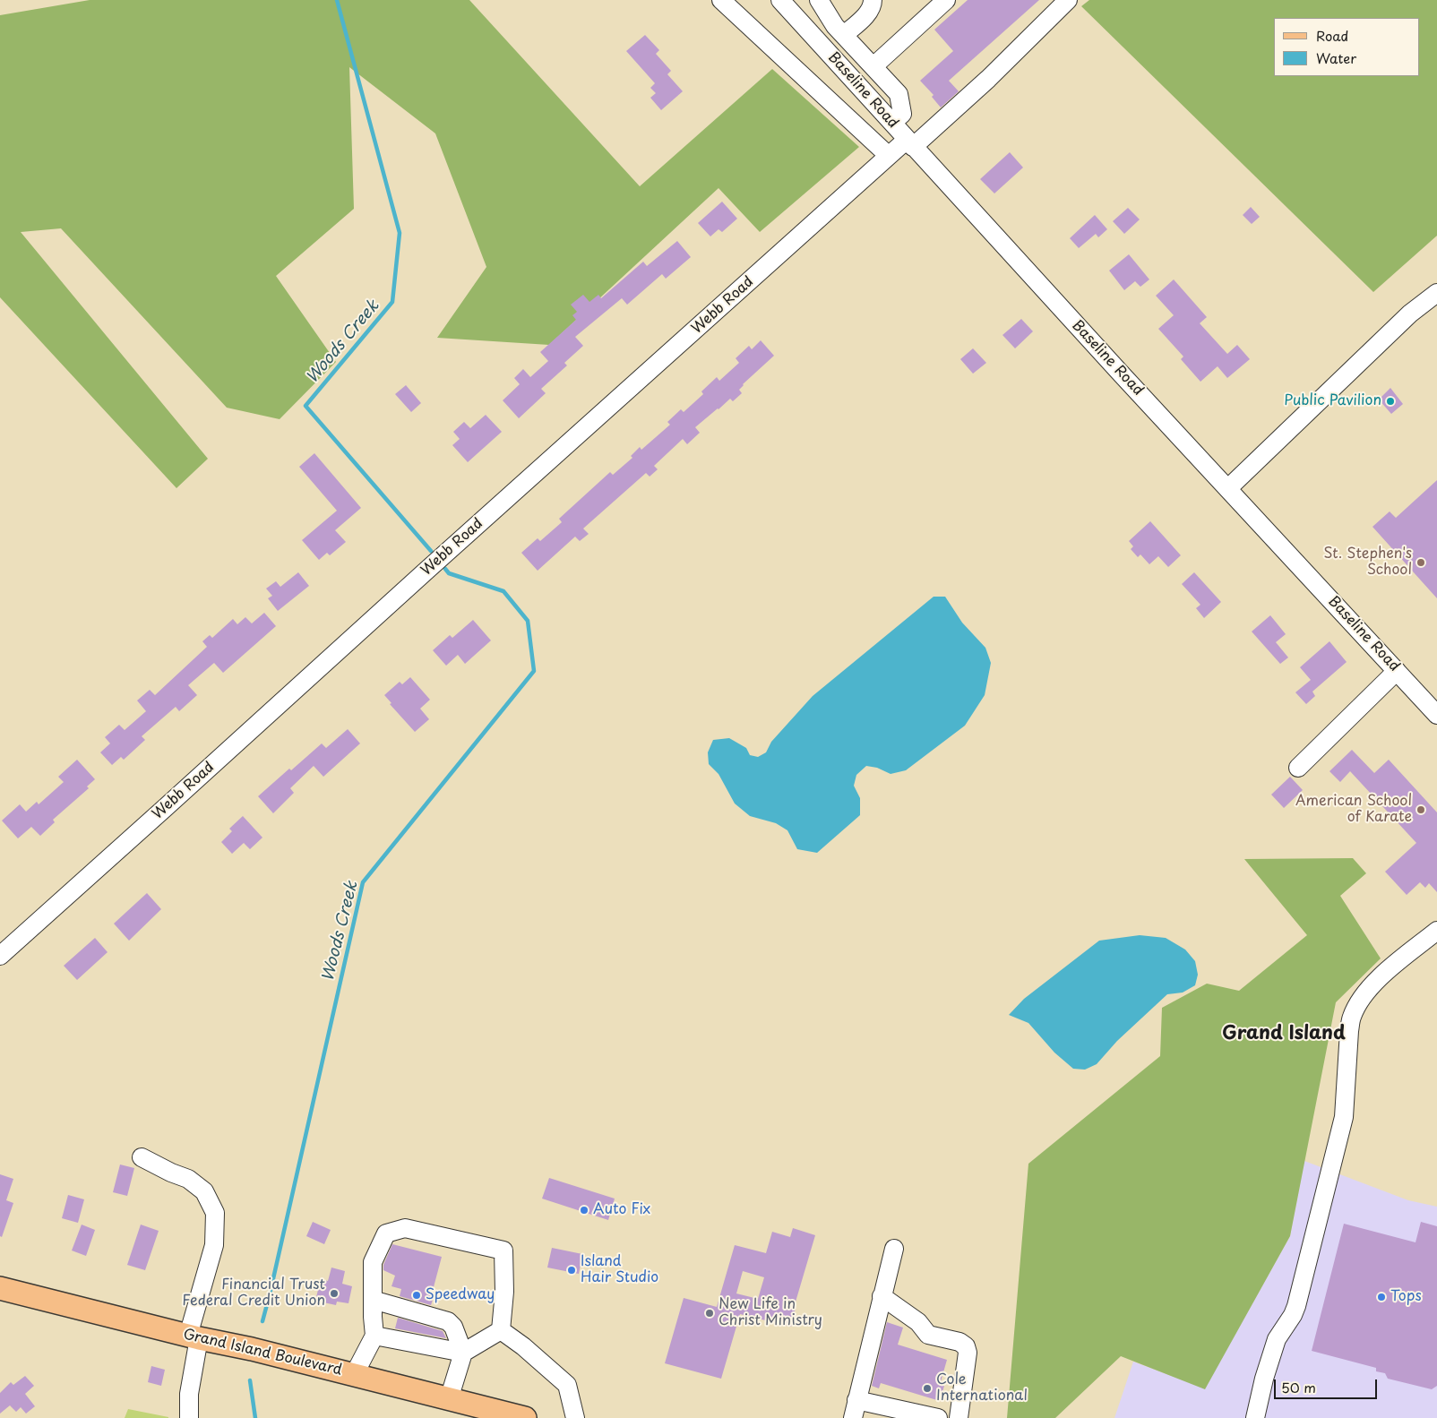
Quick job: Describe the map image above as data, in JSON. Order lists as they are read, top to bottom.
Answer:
{
  "streets": {
    "main road": ["Grand Island Boulevard"],
    "street": ["Baseline Road", "Webb Road"]
  },
  "crossings": [
    ["Baseline Road", "Webb Road"]
  ],
  "districts": ["Grand Island"],
  "water": ["Woods Creek"],
  "places": [
    "Public Pavilion",
    "St. Stephen's School",
    "American School of Karate",
    "Auto Fix",
    "Island Hair Studio",
    "Financial Trust Federal Credit Union",
    "Speedway",
    "Tops",
    "New Life in Christ Ministry",
    "Cole International"
  ],
  "legend": ["Road", "Water"],
  "scale_bar": "50 m"
}
